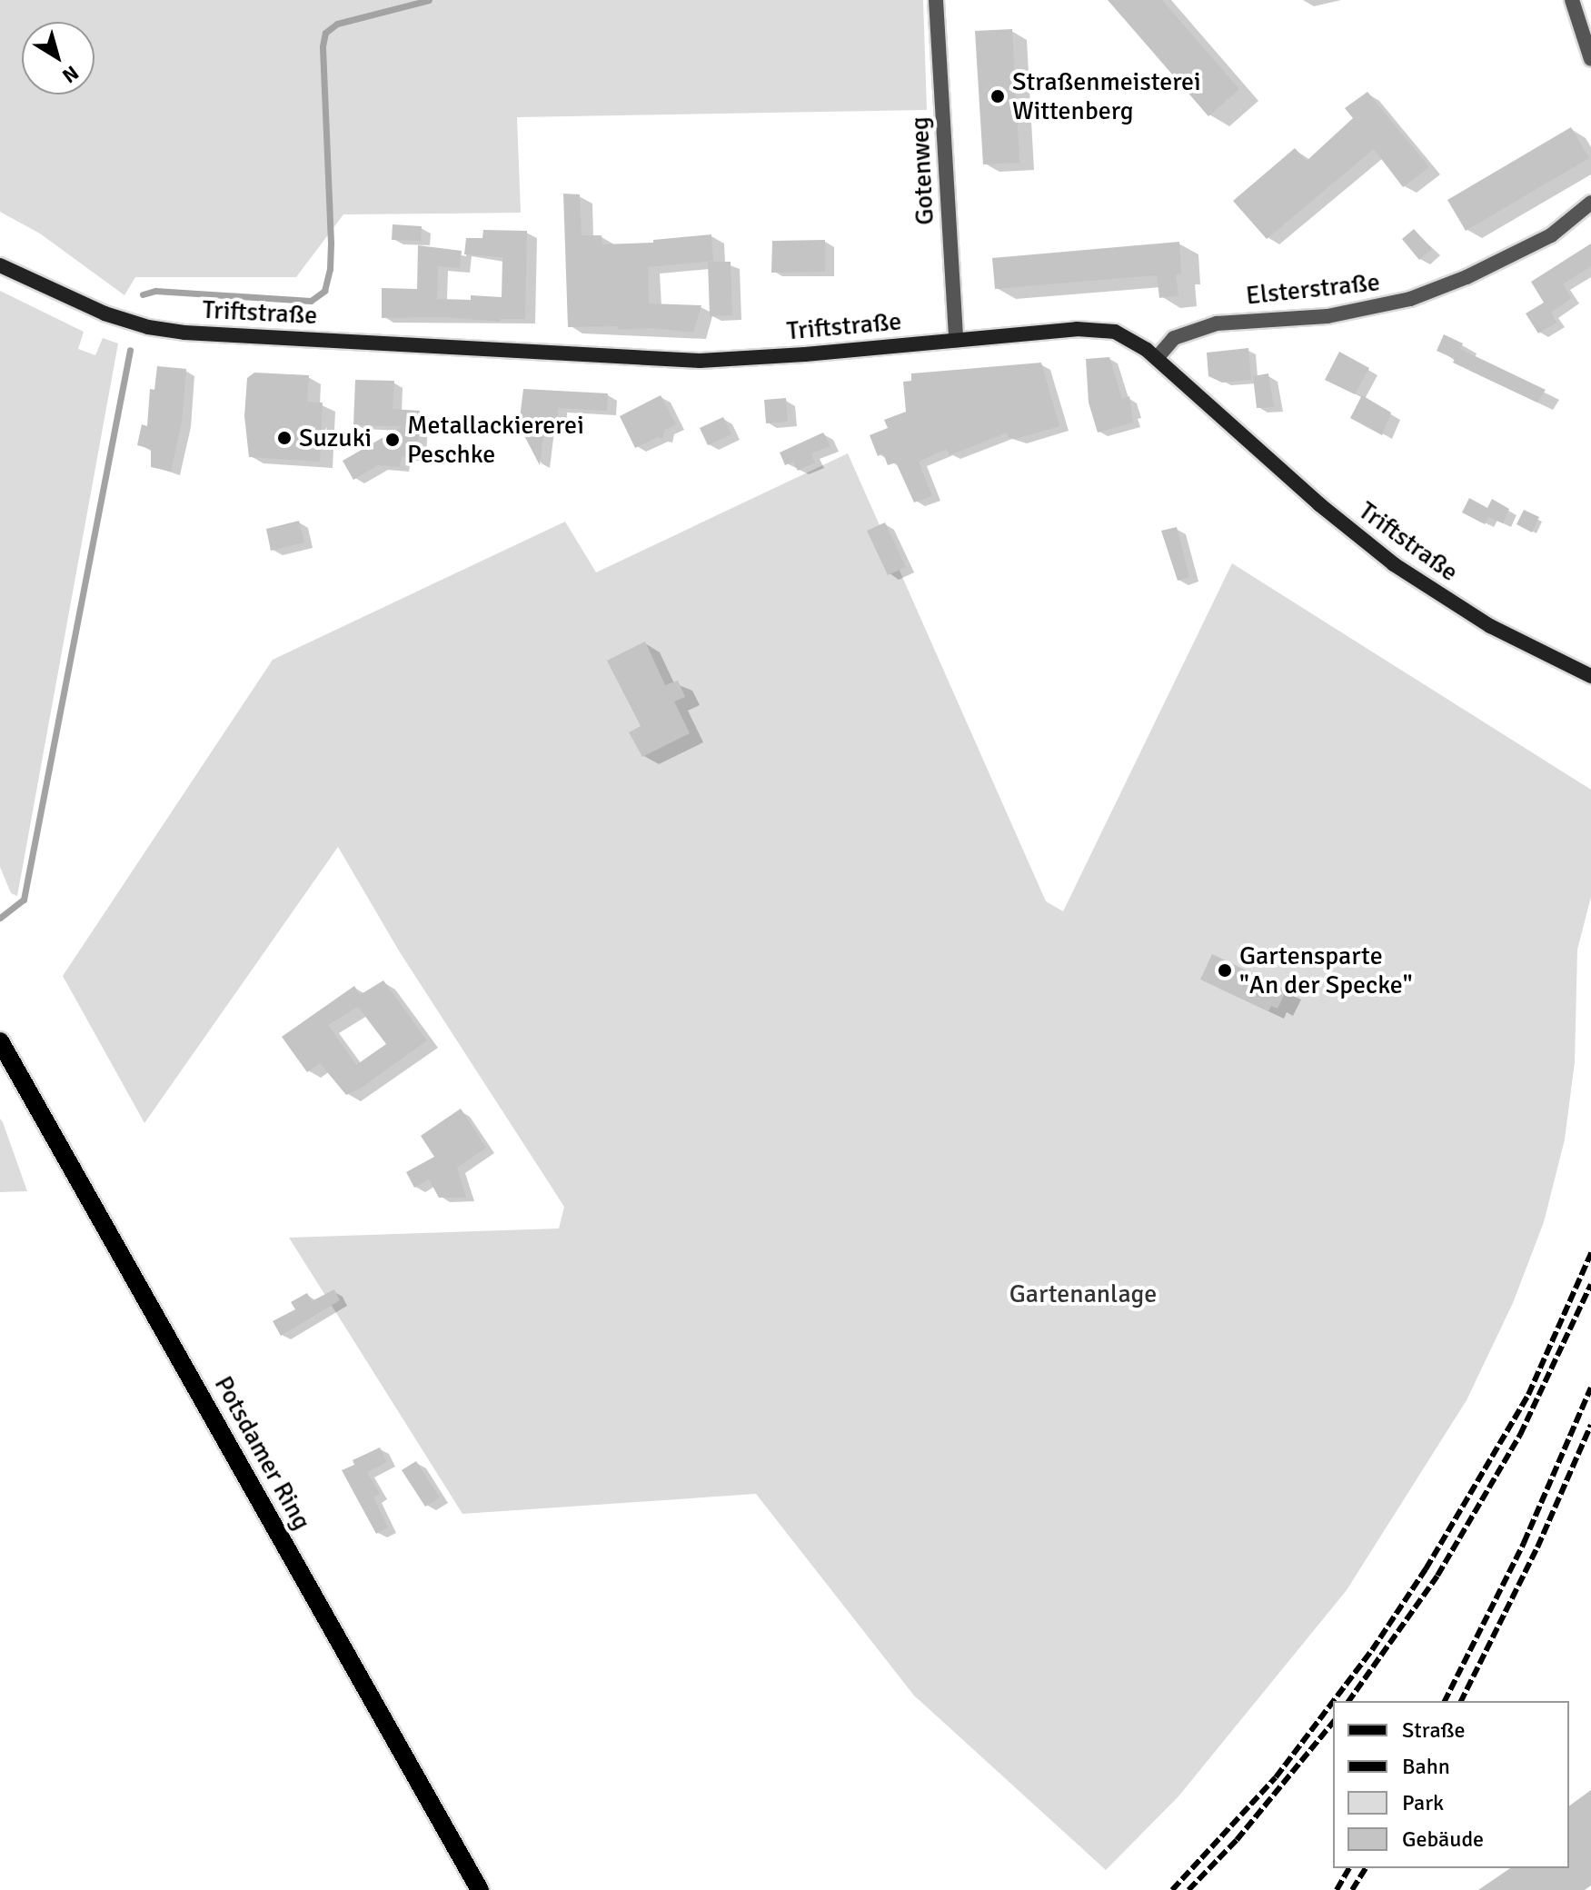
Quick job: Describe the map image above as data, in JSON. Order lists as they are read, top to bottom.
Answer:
{
  "streets": {
    "main road": ["Triftstraße", "Potsdamer Ring"],
    "street": ["Gotenweg", "Elsterstraße"]
  },
  "crossings": [
    ["Gotenweg", "Triftstraße"],
    ["Elsterstraße", "Triftstraße"]
  ],
  "parks": ["Gartenanlage"],
  "places": [
    "Straßenmeisterei Wittenberg",
    "Suzuki",
    "Metallackiererei Peschke",
    "Gartensparte \"An der Specke\""
  ],
  "legend": [
    "Straße",
    "Bahn",
    "Park",
    "Gebäude"
  ],
  "north": "bottom right"
}
